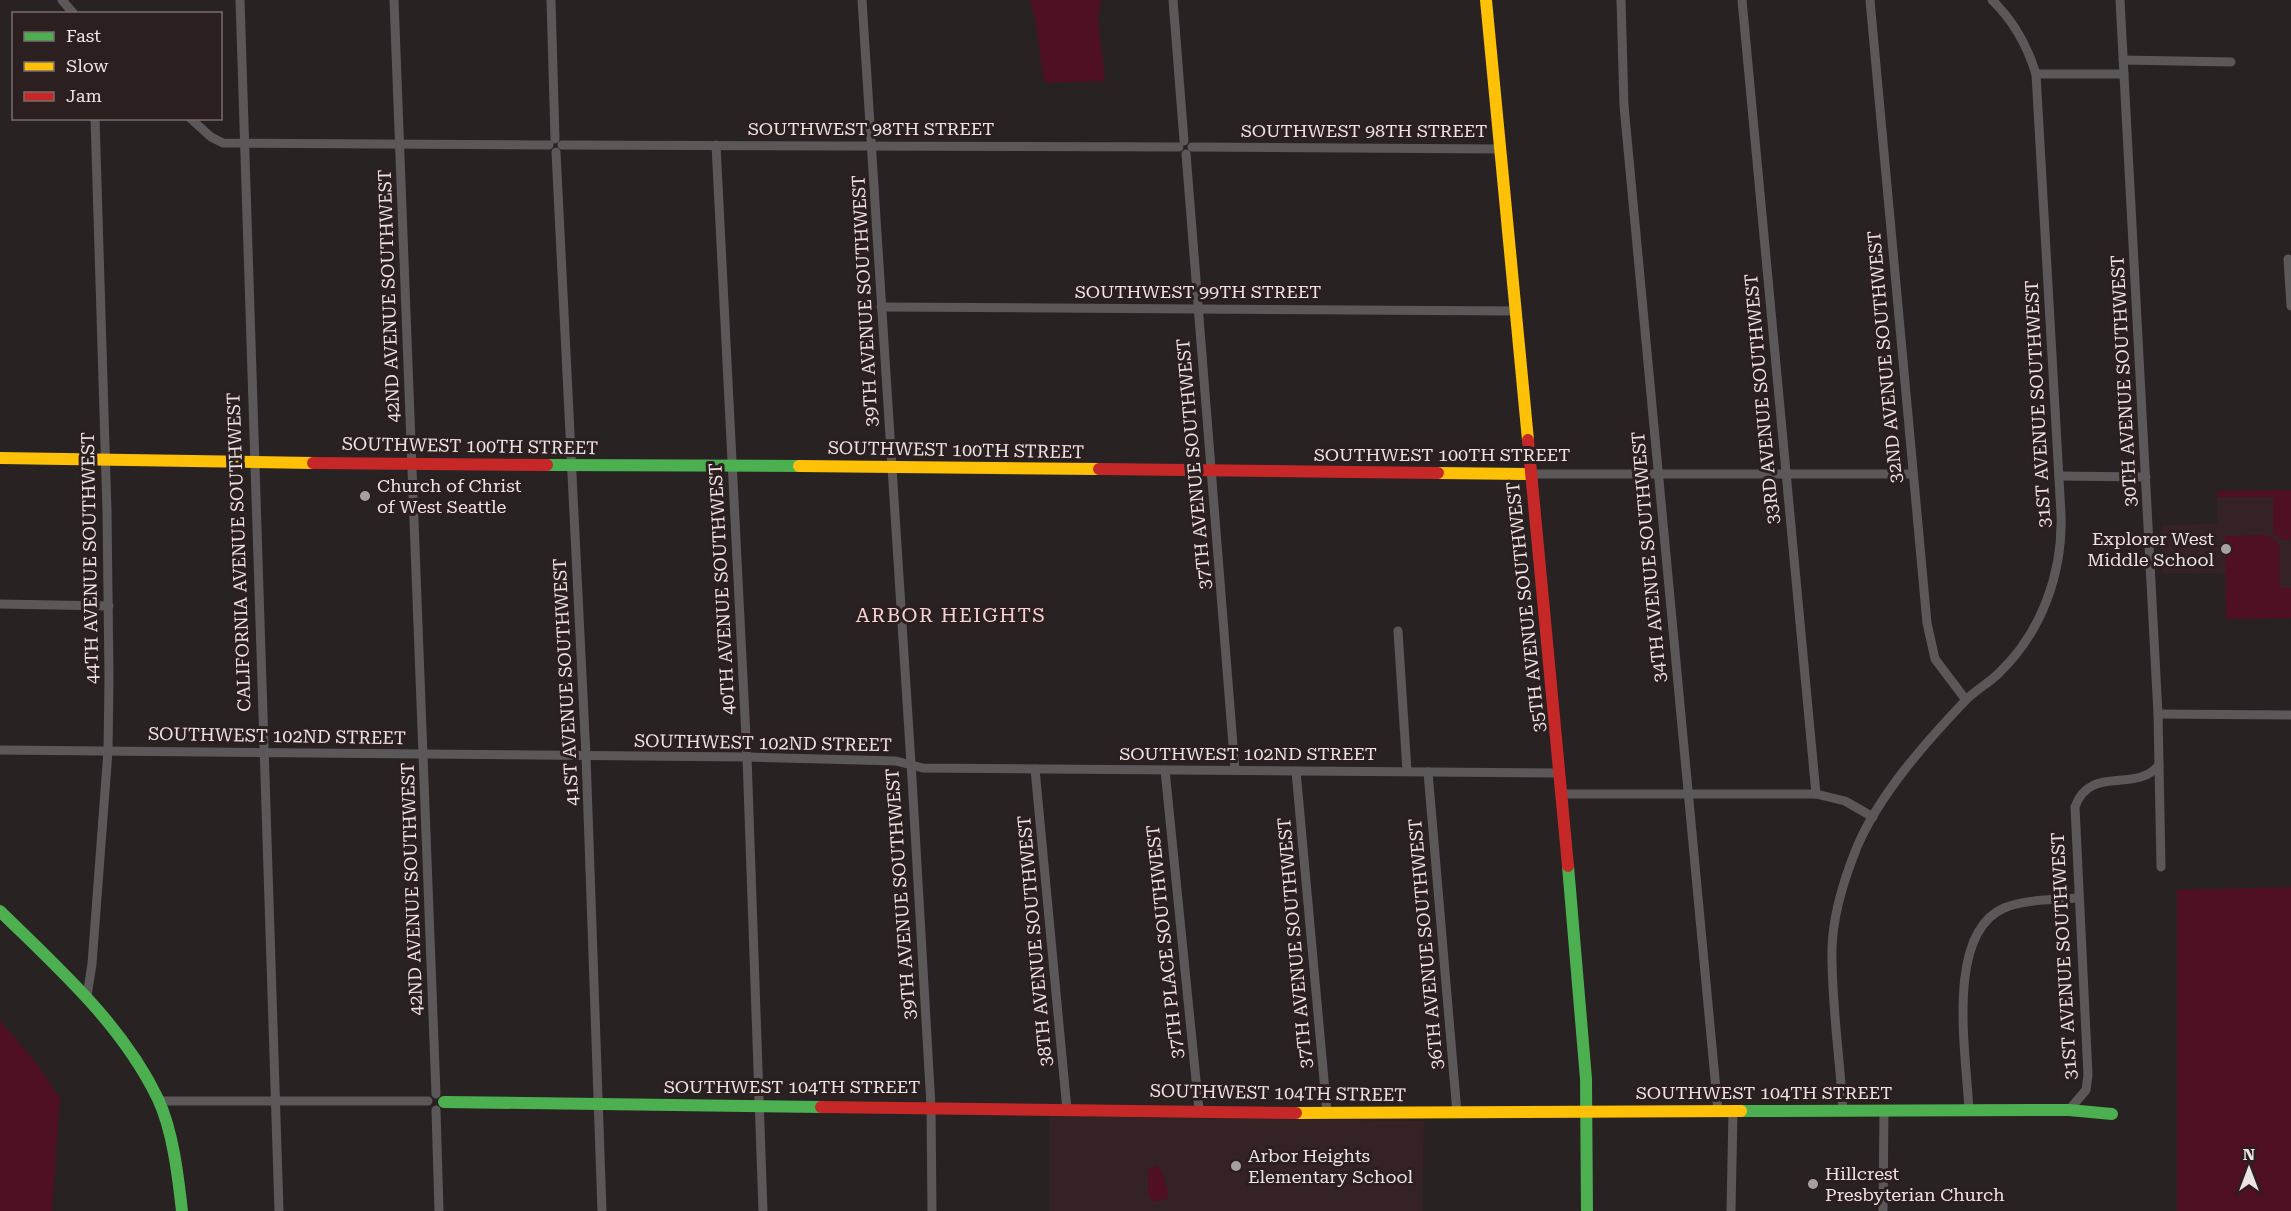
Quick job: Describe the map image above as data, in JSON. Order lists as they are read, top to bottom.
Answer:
{
  "streets": {
    "street": [
      "SOUTHWEST 98TH STREET",
      "SOUTHWEST 99TH STREET",
      "42ND AVENUE SOUTHWEST",
      "39TH AVENUE SOUTHWEST",
      "32ND AVENUE SOUTHWEST",
      "30TH AVENUE SOUTHWEST",
      "33RD AVENUE SOUTHWEST",
      "31ST AVENUE SOUTHWEST",
      "SOUTHWEST 100TH STREET",
      "37TH AVENUE SOUTHWEST",
      "CALIFORNIA AVENUE SOUTHWEST",
      "34TH AVENUE SOUTHWEST",
      "44TH AVENUE SOUTHWEST",
      "40TH AVENUE SOUTHWEST",
      "35TH AVENUE SOUTHWEST",
      "41ST AVENUE SOUTHWEST",
      "SOUTHWEST 102ND STREET",
      "38TH AVENUE SOUTHWEST",
      "37TH PLACE SOUTHWEST",
      "36TH AVENUE SOUTHWEST",
      "SOUTHWEST 104TH STREET"
    ]
  },
  "crossings": [
    ["SOUTHWEST 98TH STREET", "42ND AVENUE SOUTHWEST"],
    ["SOUTHWEST 98TH STREET", "39TH AVENUE SOUTHWEST"],
    ["SOUTHWEST 98TH STREET", "37TH AVENUE SOUTHWEST"],
    ["SOUTHWEST 98TH STREET", "CALIFORNIA AVENUE SOUTHWEST"],
    ["SOUTHWEST 98TH STREET", "40TH AVENUE SOUTHWEST"],
    ["SOUTHWEST 98TH STREET", "35TH AVENUE SOUTHWEST"],
    ["SOUTHWEST 98TH STREET", "41ST AVENUE SOUTHWEST"],
    ["SOUTHWEST 99TH STREET", "39TH AVENUE SOUTHWEST"],
    ["SOUTHWEST 99TH STREET", "37TH AVENUE SOUTHWEST"],
    ["SOUTHWEST 99TH STREET", "35TH AVENUE SOUTHWEST"],
    ["42ND AVENUE SOUTHWEST", "SOUTHWEST 100TH STREET"],
    ["42ND AVENUE SOUTHWEST", "SOUTHWEST 102ND STREET"],
    ["42ND AVENUE SOUTHWEST", "SOUTHWEST 104TH STREET"],
    ["39TH AVENUE SOUTHWEST", "SOUTHWEST 100TH STREET"],
    ["39TH AVENUE SOUTHWEST", "SOUTHWEST 102ND STREET"],
    ["39TH AVENUE SOUTHWEST", "SOUTHWEST 104TH STREET"],
    ["32ND AVENUE SOUTHWEST", "31ST AVENUE SOUTHWEST"],
    ["32ND AVENUE SOUTHWEST", "SOUTHWEST 100TH STREET"],
    ["30TH AVENUE SOUTHWEST", "31ST AVENUE SOUTHWEST"],
    ["33RD AVENUE SOUTHWEST", "SOUTHWEST 100TH STREET"],
    ["31ST AVENUE SOUTHWEST", "SOUTHWEST 104TH STREET"],
    ["SOUTHWEST 100TH STREET", "37TH AVENUE SOUTHWEST"],
    ["SOUTHWEST 100TH STREET", "CALIFORNIA AVENUE SOUTHWEST"],
    ["SOUTHWEST 100TH STREET", "34TH AVENUE SOUTHWEST"],
    ["SOUTHWEST 100TH STREET", "44TH AVENUE SOUTHWEST"],
    ["SOUTHWEST 100TH STREET", "40TH AVENUE SOUTHWEST"],
    ["SOUTHWEST 100TH STREET", "35TH AVENUE SOUTHWEST"],
    ["SOUTHWEST 100TH STREET", "41ST AVENUE SOUTHWEST"],
    ["37TH AVENUE SOUTHWEST", "SOUTHWEST 102ND STREET"],
    ["37TH AVENUE SOUTHWEST", "SOUTHWEST 104TH STREET"],
    ["CALIFORNIA AVENUE SOUTHWEST", "SOUTHWEST 102ND STREET"],
    ["34TH AVENUE SOUTHWEST", "SOUTHWEST 104TH STREET"],
    ["44TH AVENUE SOUTHWEST", "SOUTHWEST 102ND STREET"],
    ["40TH AVENUE SOUTHWEST", "SOUTHWEST 102ND STREET"],
    ["40TH AVENUE SOUTHWEST", "SOUTHWEST 104TH STREET"],
    ["35TH AVENUE SOUTHWEST", "SOUTHWEST 102ND STREET"],
    ["35TH AVENUE SOUTHWEST", "SOUTHWEST 104TH STREET"],
    ["41ST AVENUE SOUTHWEST", "SOUTHWEST 102ND STREET"],
    ["41ST AVENUE SOUTHWEST", "SOUTHWEST 104TH STREET"],
    ["SOUTHWEST 102ND STREET", "38TH AVENUE SOUTHWEST"],
    ["SOUTHWEST 102ND STREET", "37TH PLACE SOUTHWEST"],
    ["SOUTHWEST 102ND STREET", "36TH AVENUE SOUTHWEST"],
    ["38TH AVENUE SOUTHWEST", "SOUTHWEST 104TH STREET"],
    ["37TH PLACE SOUTHWEST", "SOUTHWEST 104TH STREET"],
    ["36TH AVENUE SOUTHWEST", "SOUTHWEST 104TH STREET"]
  ],
  "districts": ["ARBOR HEIGHTS"],
  "places": [
    "Church of Christ of West Seattle",
    "Explorer West Middle School",
    "Arbor Heights Elementary School",
    "Hillcrest Presbyterian Church"
  ],
  "legend": ["Fast", "Slow", "Jam"],
  "north": "top"
}
